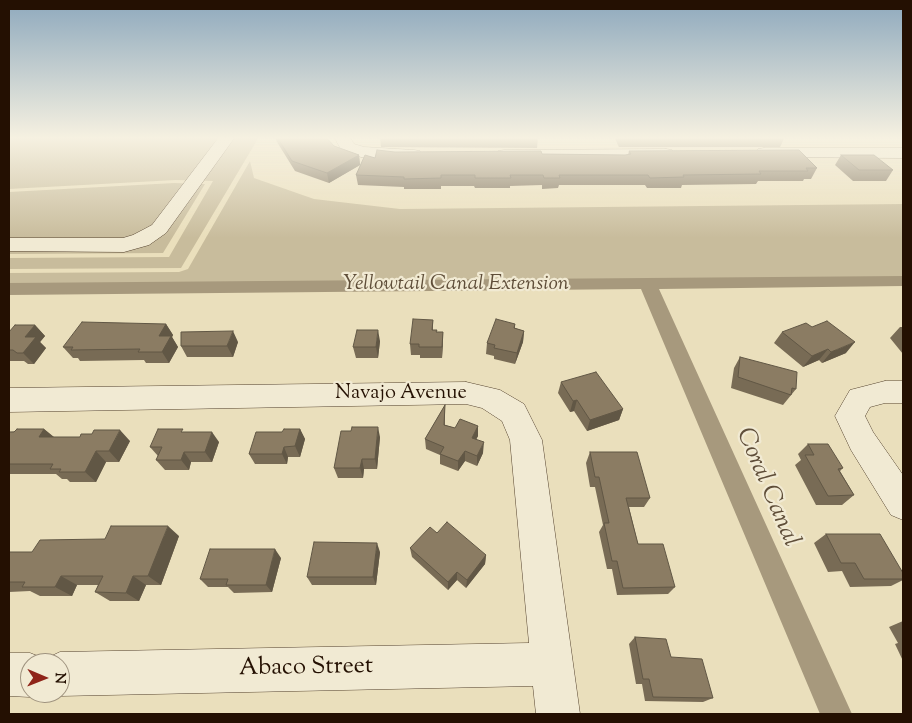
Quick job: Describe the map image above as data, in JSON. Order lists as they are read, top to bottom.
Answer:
{
  "streets": {
    "street": ["Navajo Avenue", "Abaco Street"]
  },
  "crossings": [
    ["Navajo Avenue", "Abaco Street"]
  ],
  "water": ["Yellowtail Canal Extension", "Coral Canal"],
  "north": "right"
}
